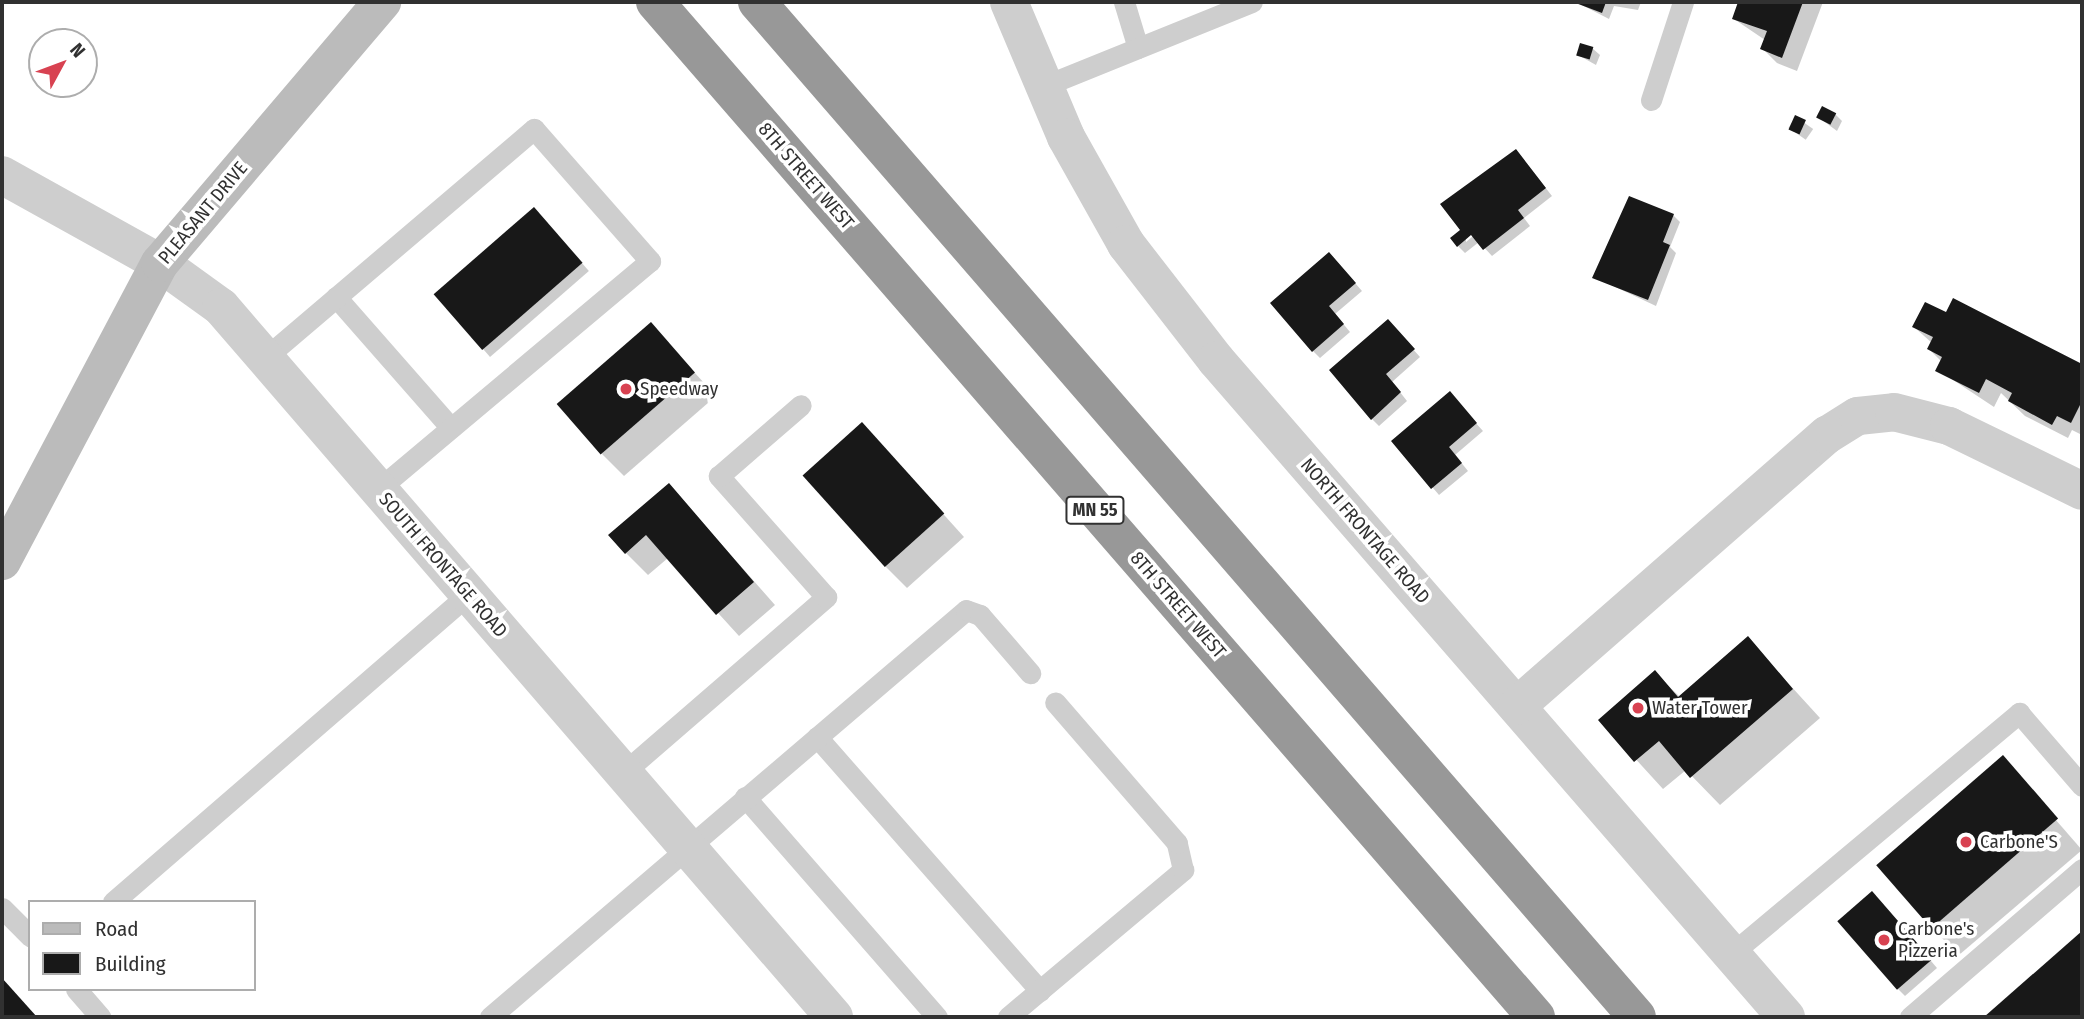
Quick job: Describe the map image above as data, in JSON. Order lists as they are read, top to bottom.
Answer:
{
  "streets": {
    "highway": ["8TH STREET WEST", "MN 55"],
    "street": ["PLEASANT DRIVE", "NORTH FRONTAGE ROAD", "SOUTH FRONTAGE ROAD"]
  },
  "crossings": [
    ["PLEASANT DRIVE", "SOUTH FRONTAGE ROAD"]
  ],
  "places": [
    "Speedway",
    "Water Tower",
    "Carbone'S",
    "Carbone's Pizzeria"
  ],
  "legend": ["Road", "Building"],
  "north": "top right"
}
